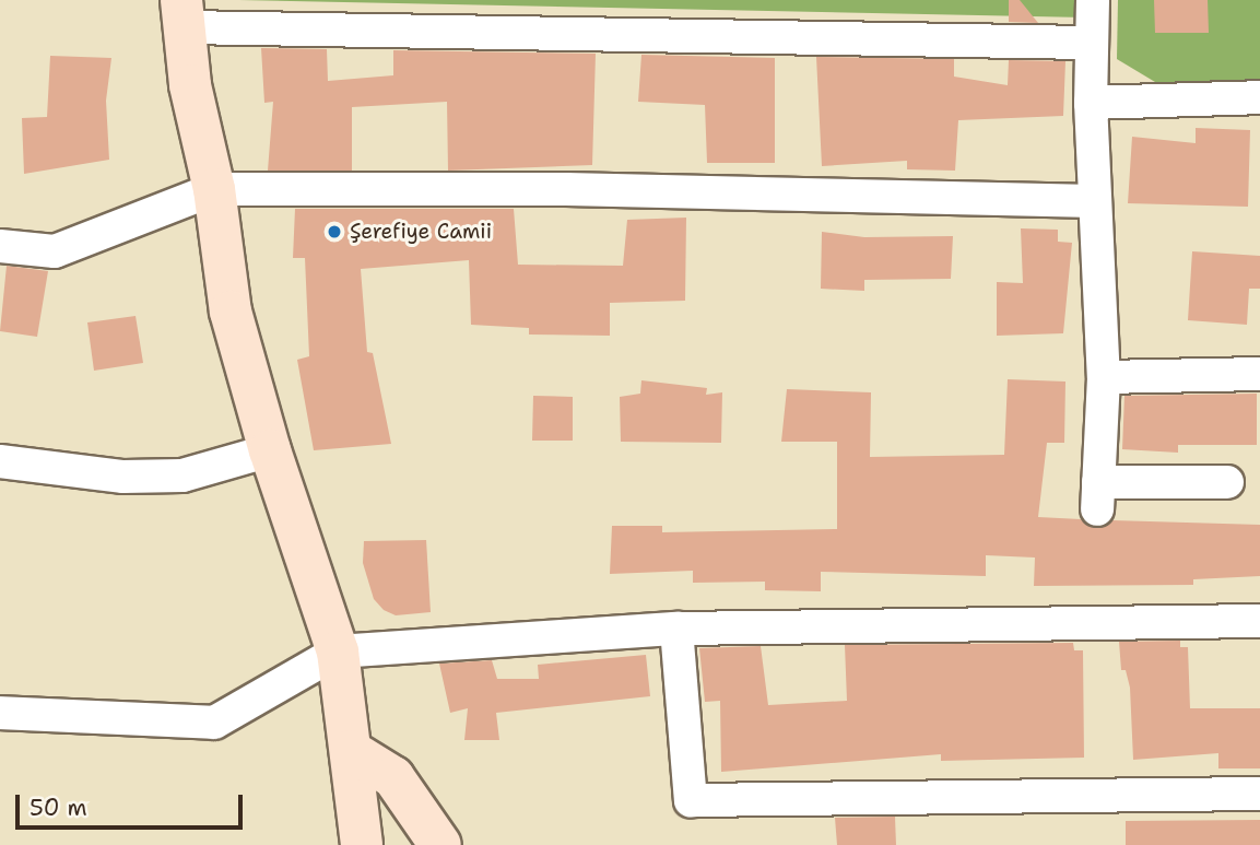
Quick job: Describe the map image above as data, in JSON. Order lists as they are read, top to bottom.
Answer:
{
  "places": ["Şerefiye Camii"],
  "scale_bar": "50 m"
}
